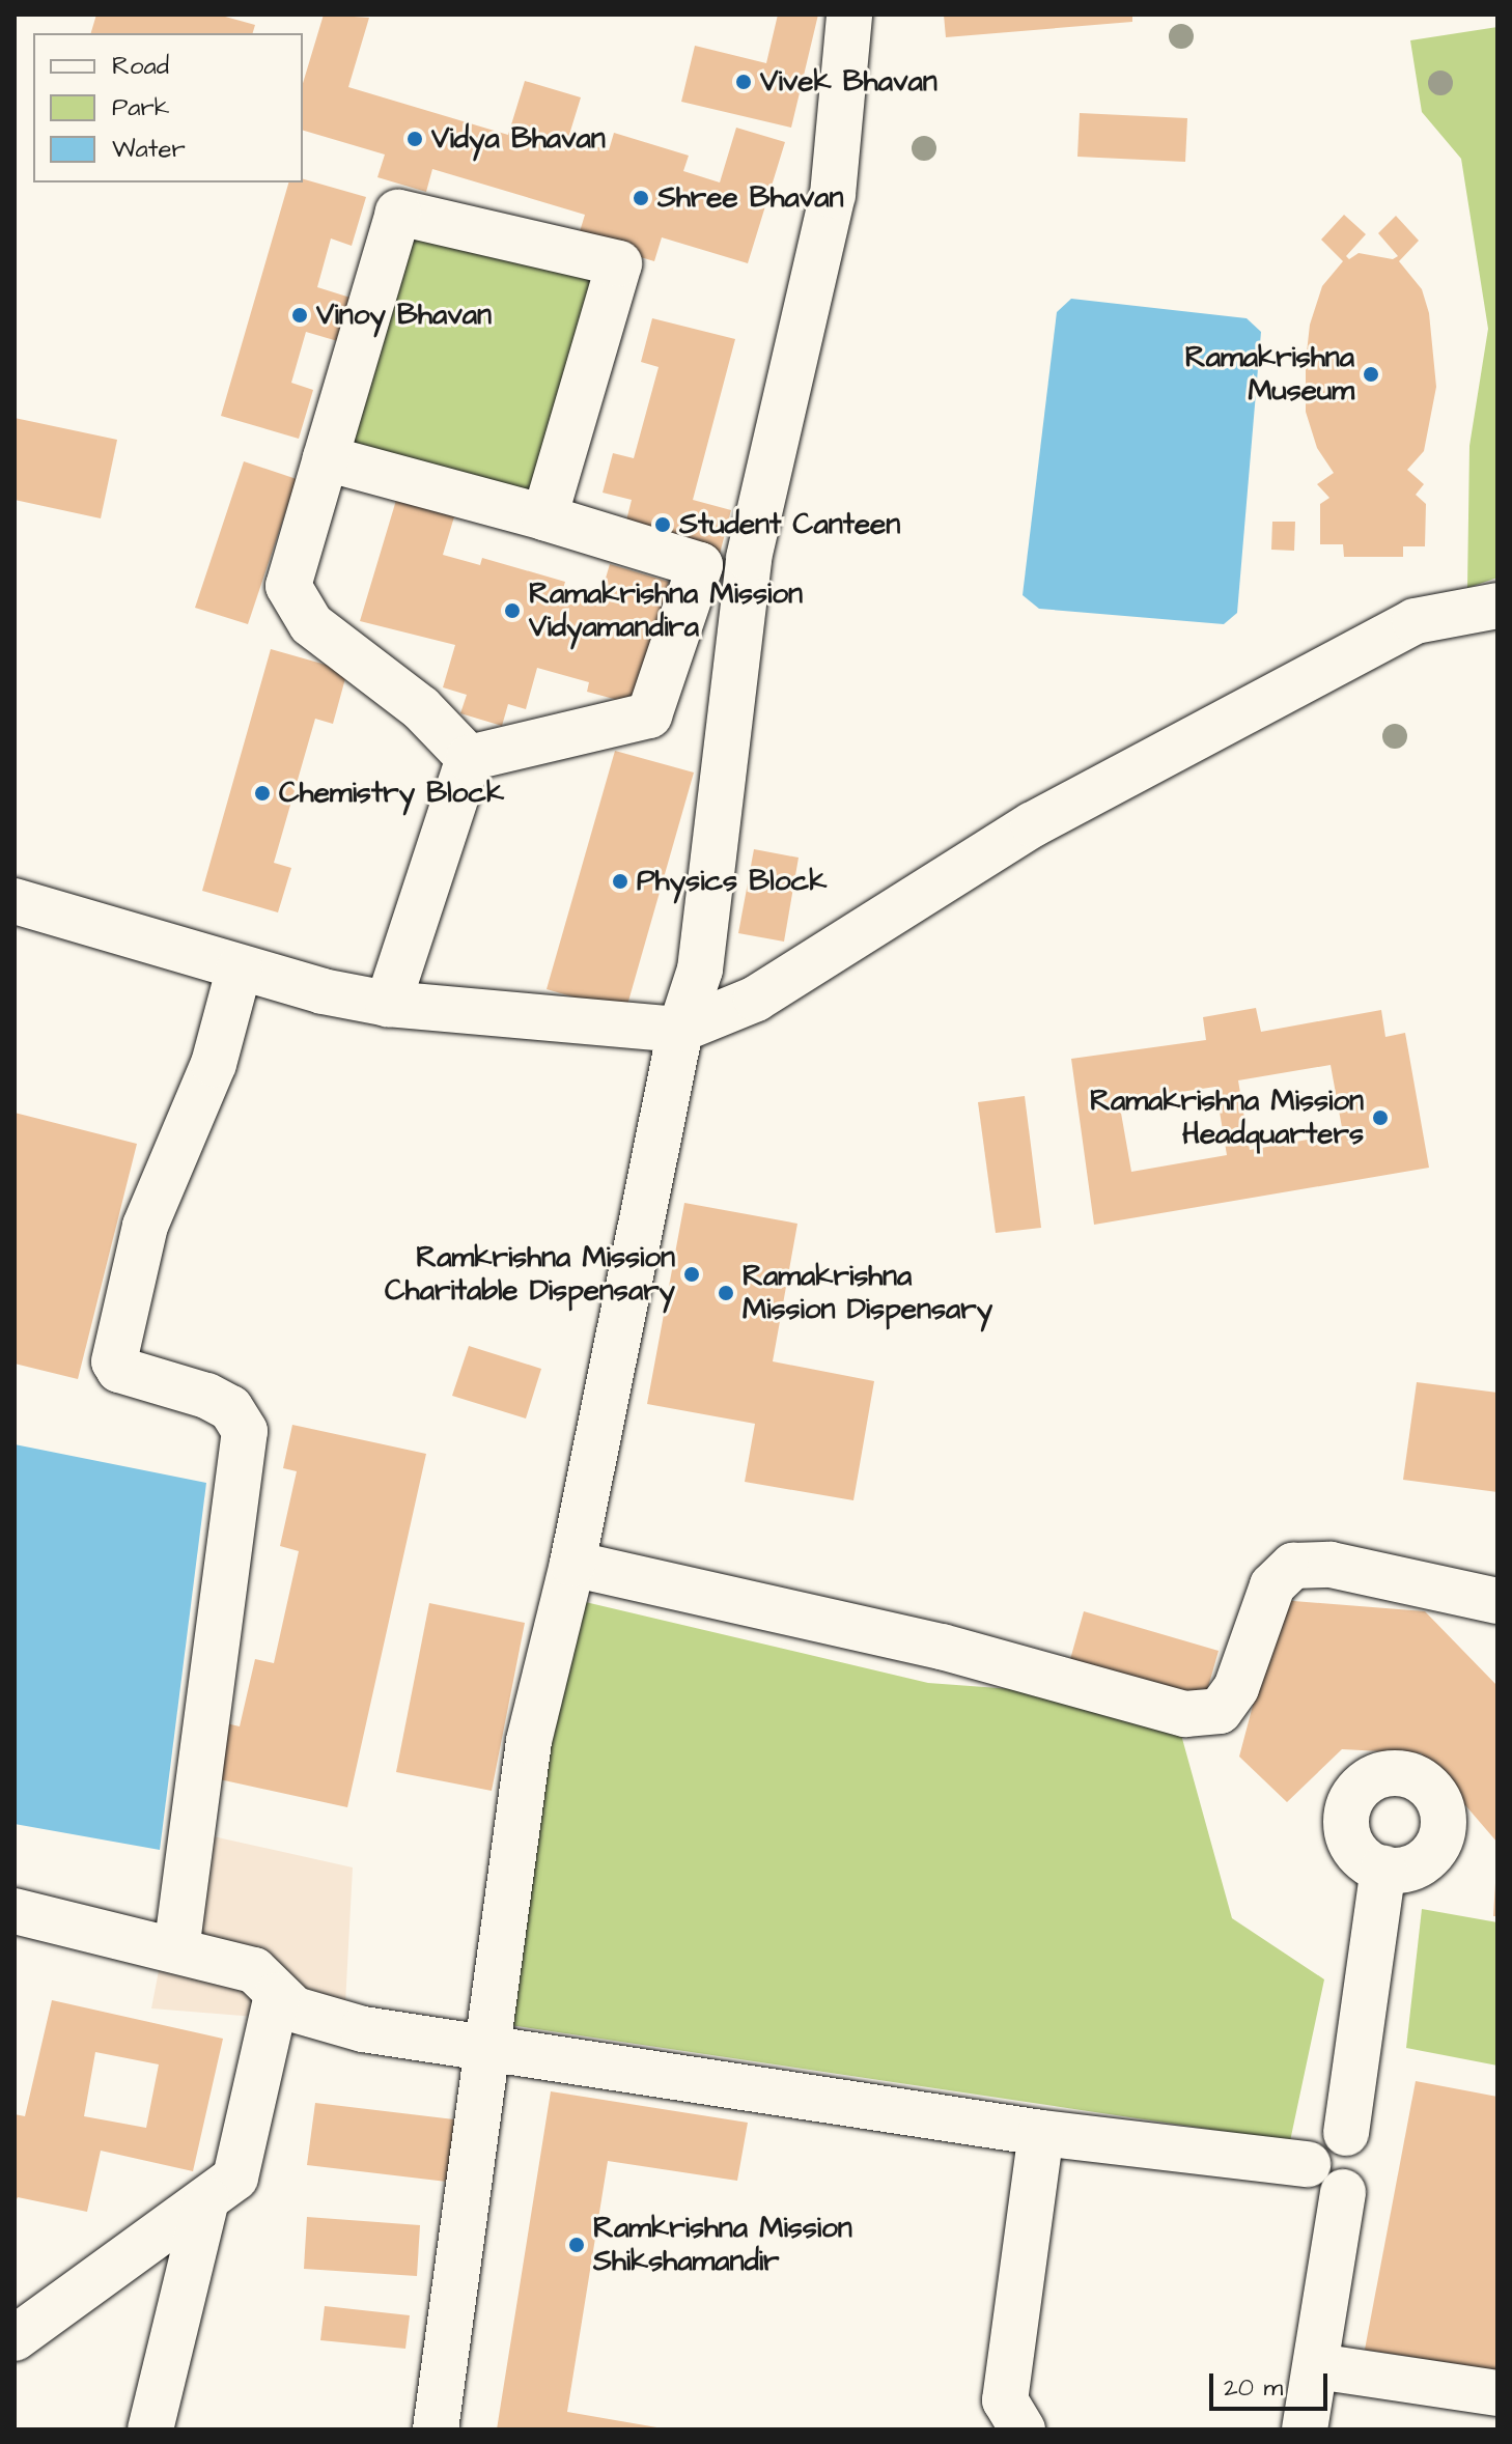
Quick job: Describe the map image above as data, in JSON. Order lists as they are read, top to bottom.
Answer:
{
  "places": [
    "Vivek Bhavan",
    "Vidya Bhavan",
    "Shree Bhavan",
    "Vinoy Bhavan",
    "Ramakrishna Museum",
    "Student Canteen",
    "Ramakrishna Mission Vidyamandira",
    "Chemistry Block",
    "Physics Block",
    "Ramakrishna Mission Headquarters",
    "Ramkrishna Mission Charitable Dispensary",
    "Ramakrishna Mission Dispensary",
    "Ramkrishna Mission Shikshamandir"
  ],
  "legend": ["Road", "Park", "Water"],
  "scale_bar": "20 m"
}
